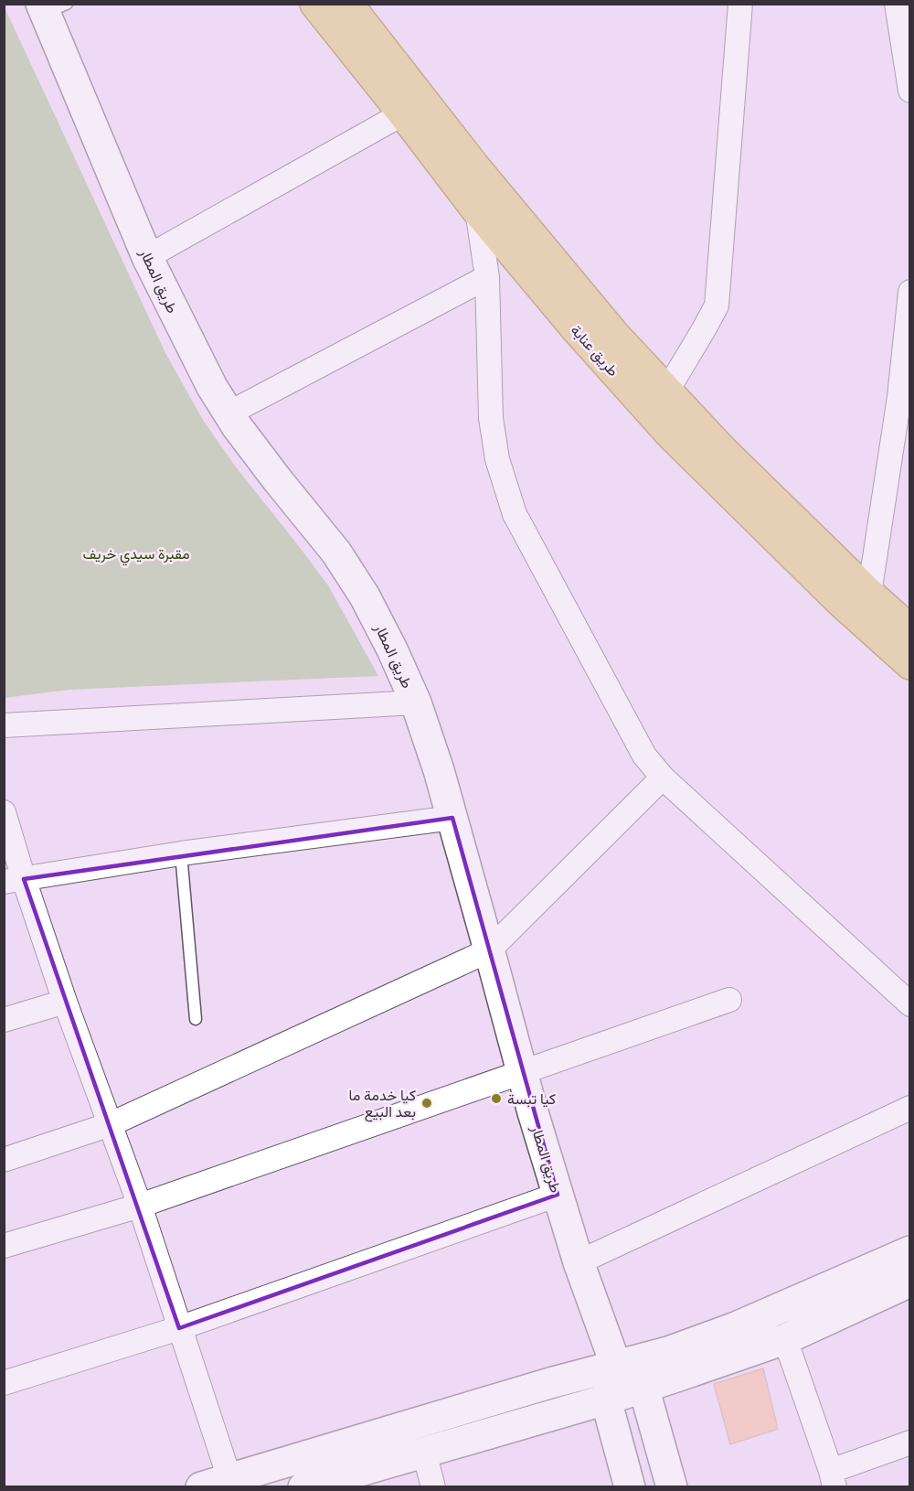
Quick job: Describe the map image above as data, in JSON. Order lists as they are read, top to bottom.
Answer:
{
  "streets": {
    "main road": ["طريق المطار", "طريق عنابة"]
  },
  "parks": ["مقبرة سيدي خريف"],
  "places": ["كيا تبسة", "كيا خدمة ما بعد البيع"]
}
